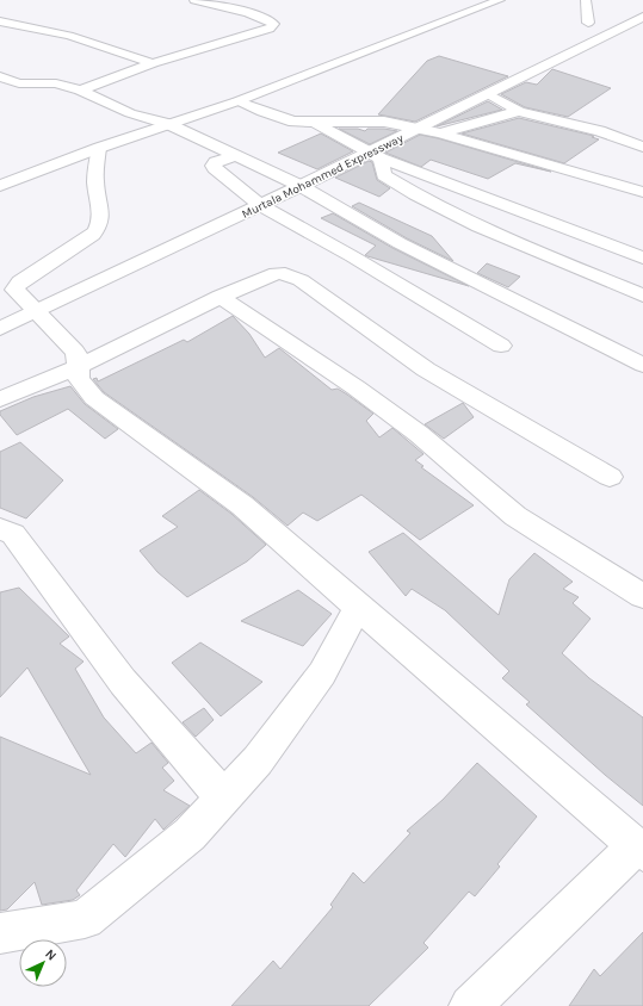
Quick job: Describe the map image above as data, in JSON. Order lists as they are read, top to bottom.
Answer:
{
  "streets": {
    "street": ["Murtala Mohammed Expressway"]
  },
  "north": "top right"
}
